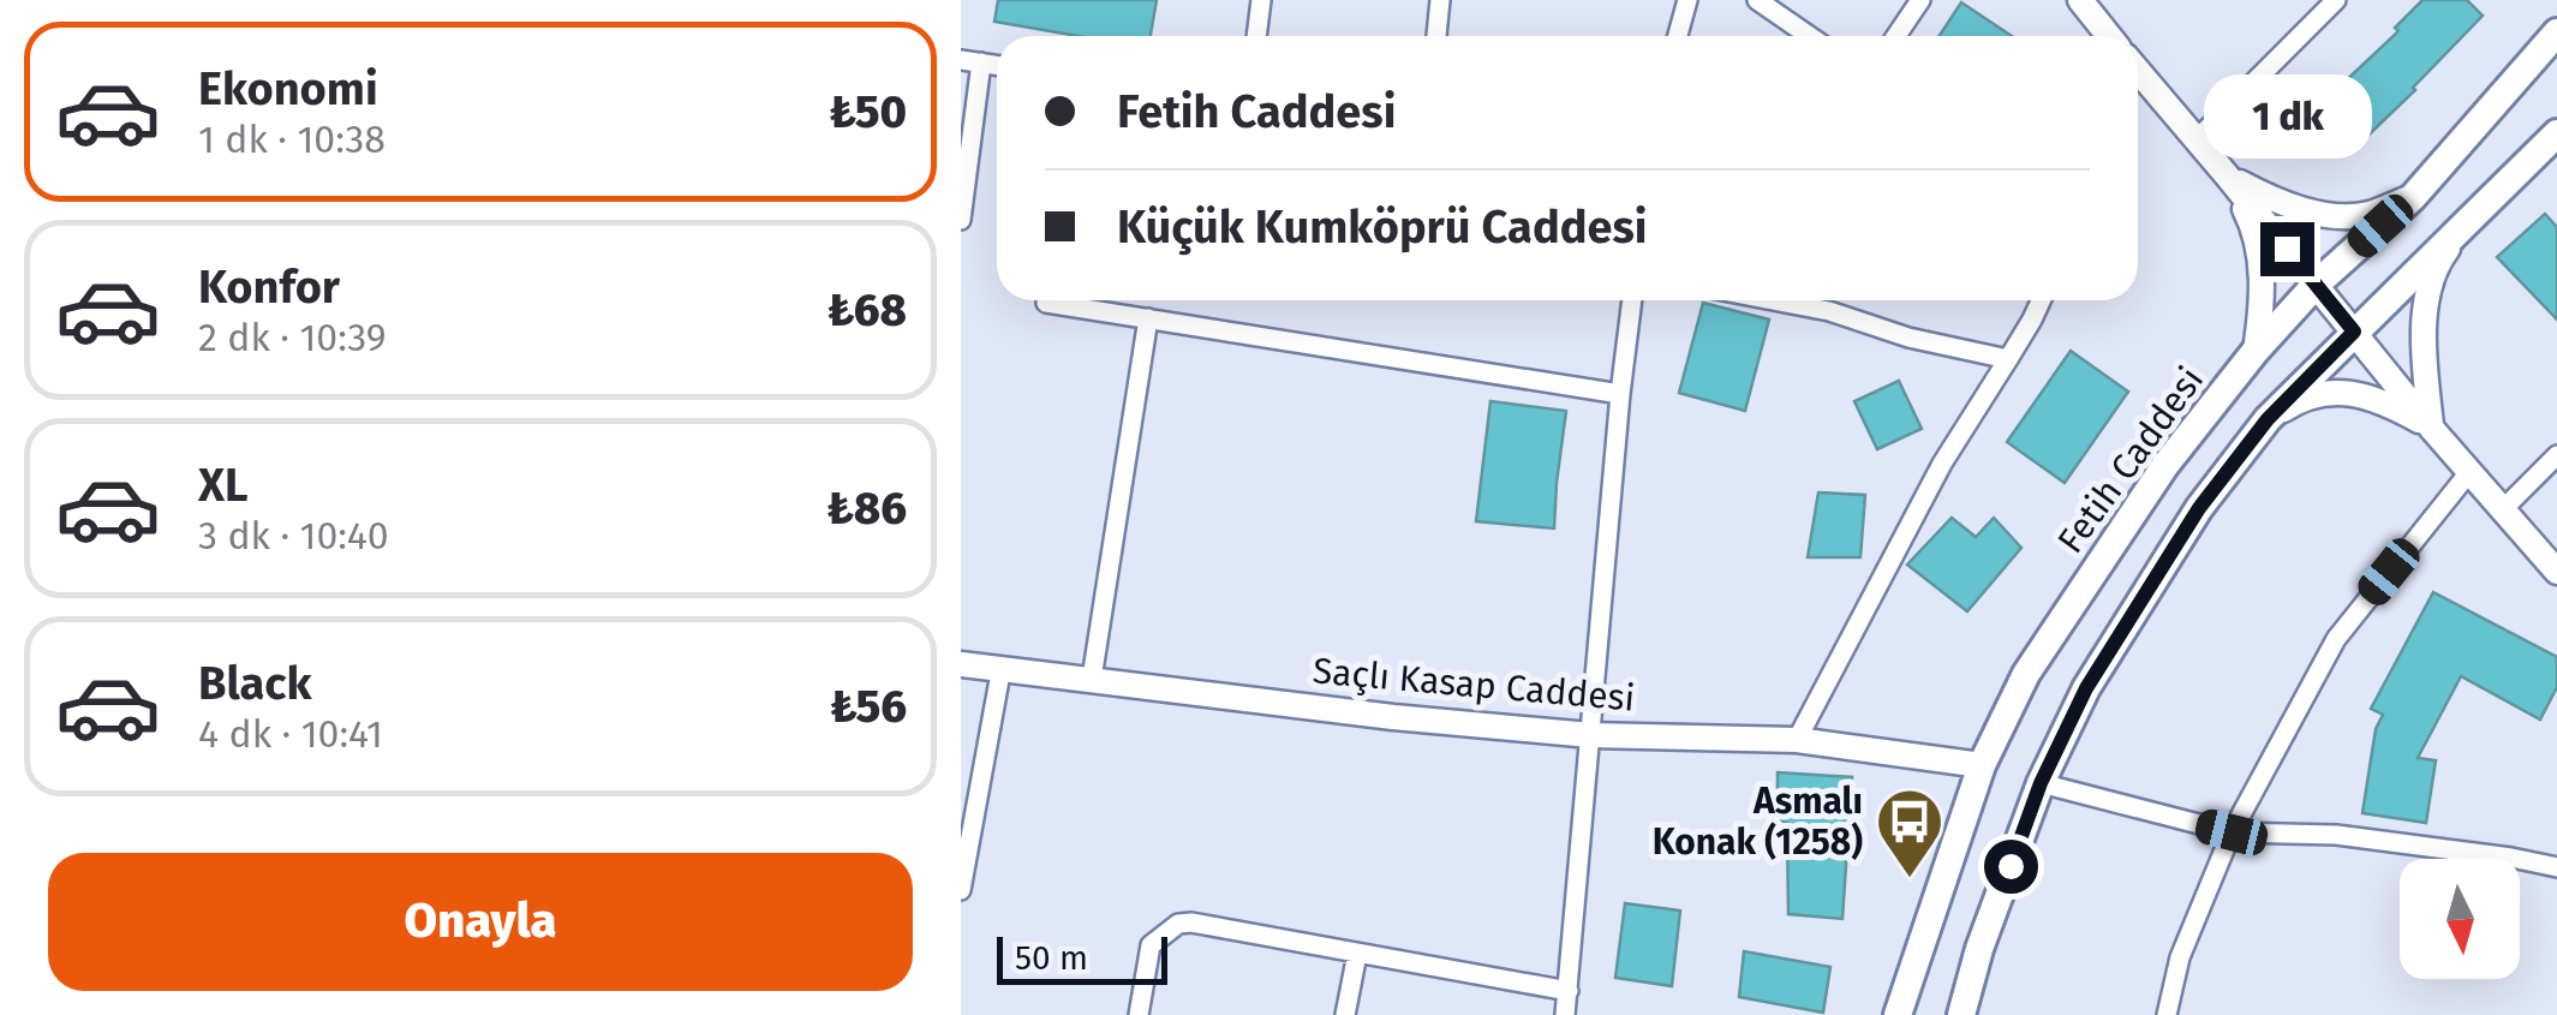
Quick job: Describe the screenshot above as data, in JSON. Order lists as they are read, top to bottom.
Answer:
{
  "streets": {
    "main road": ["Fetih Caddesi"],
    "street": ["Saçlı Kasap Caddesi"]
  },
  "crossings": [
    ["Fetih Caddesi", "Saçlı Kasap Caddesi"]
  ],
  "places": {
    "bus stop": ["Asmalı Konak (1258)"]
  },
  "scale_bar": "50 m",
  "north": "bottom",
  "page": {
    "list": [
      {
        "name": "Ekonomi",
        "note": "1 dk · 10:38",
        "value": "₺50"
      },
      {
        "name": "Konfor",
        "note": "2 dk · 10:39",
        "value": "₺68"
      },
      {
        "name": "XL",
        "note": "3 dk · 10:40",
        "value": "₺86"
      },
      {
        "name": "Black",
        "note": "4 dk · 10:41",
        "value": "₺56"
      }
    ],
    "banner": ["Fetih Caddesi", "Küçük Kumköprü Caddesi"],
    "bubble": "1 dk",
    "buttons": "Onayla",
    "scale": "50 m"
  }
}
